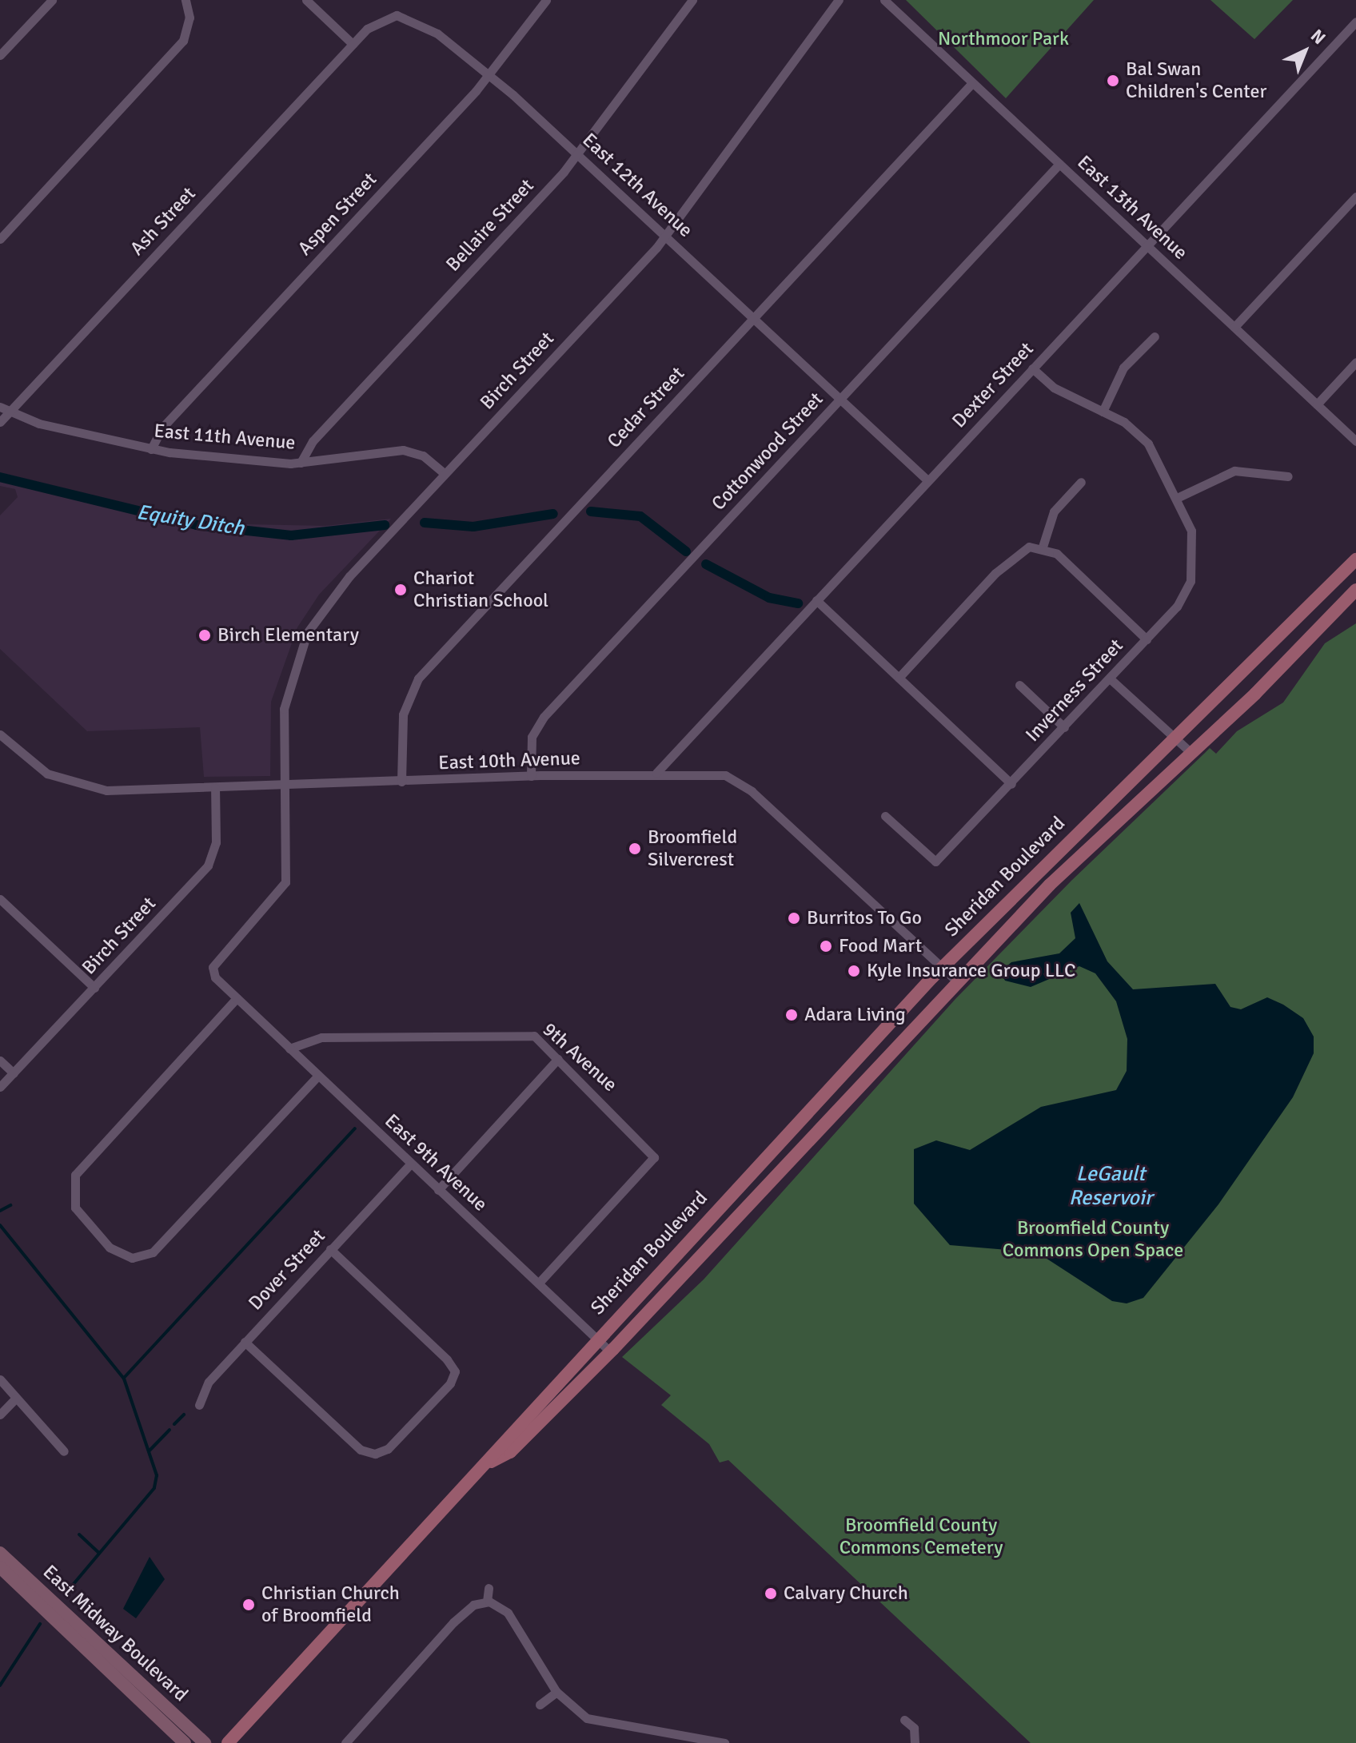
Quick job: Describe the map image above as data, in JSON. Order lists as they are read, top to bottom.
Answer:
{
  "streets": {
    "main road": ["Sheridan Boulevard", "East Midway Boulevard"],
    "street": [
      "East 12th Avenue",
      "East 13th Avenue",
      "Aspen Street",
      "Ash Street",
      "Bellaire Street",
      "Birch Street",
      "Dexter Street",
      "Cedar Street",
      "East 11th Avenue",
      "Cottonwood Street",
      "Inverness Street",
      "East 10th Avenue",
      "9th Avenue",
      "East 9th Avenue",
      "Dover Street"
    ]
  },
  "crossings": [
    ["East 12th Avenue", "Aspen Street"],
    ["East 12th Avenue", "Ash Street"],
    ["East 12th Avenue", "Bellaire Street"],
    ["East 12th Avenue", "Birch Street"],
    ["East 12th Avenue", "Dexter Street"],
    ["East 12th Avenue", "Cedar Street"],
    ["East 12th Avenue", "Cottonwood Street"],
    ["East 13th Avenue", "Dexter Street"],
    ["East 13th Avenue", "Cedar Street"],
    ["East 13th Avenue", "Cottonwood Street"],
    ["Aspen Street", "East 11th Avenue"],
    ["Ash Street", "East 11th Avenue"],
    ["Bellaire Street", "East 11th Avenue"],
    ["Birch Street", "East 11th Avenue"],
    ["Birch Street", "East 10th Avenue"],
    ["Birch Street", "East 9th Avenue"],
    ["Dexter Street", "Inverness Street"],
    ["Dexter Street", "East 10th Avenue"],
    ["Cedar Street", "East 10th Avenue"],
    ["Cottonwood Street", "East 10th Avenue"],
    ["East 10th Avenue", "Sheridan Boulevard"],
    ["Sheridan Boulevard", "East 9th Avenue"],
    ["9th Avenue", "East 9th Avenue"],
    ["East 9th Avenue", "Dover Street"]
  ],
  "water": ["Equity Ditch", "LeGault Reservoir"],
  "parks": ["Northmoor Park", "Broomfield County Commons Open Space", "Broomfield County Commons Cemetery"],
  "places": [
    "Bal Swan Children's Center",
    "Chariot Christian School",
    "Birch Elementary",
    "Broomfield Silvercrest",
    "Burritos To Go",
    "Food Mart",
    "Kyle Insurance Group LLC",
    "Adara Living",
    "Calvary Church",
    "Christian Church of Broomfield"
  ],
  "north": "top right"
}
